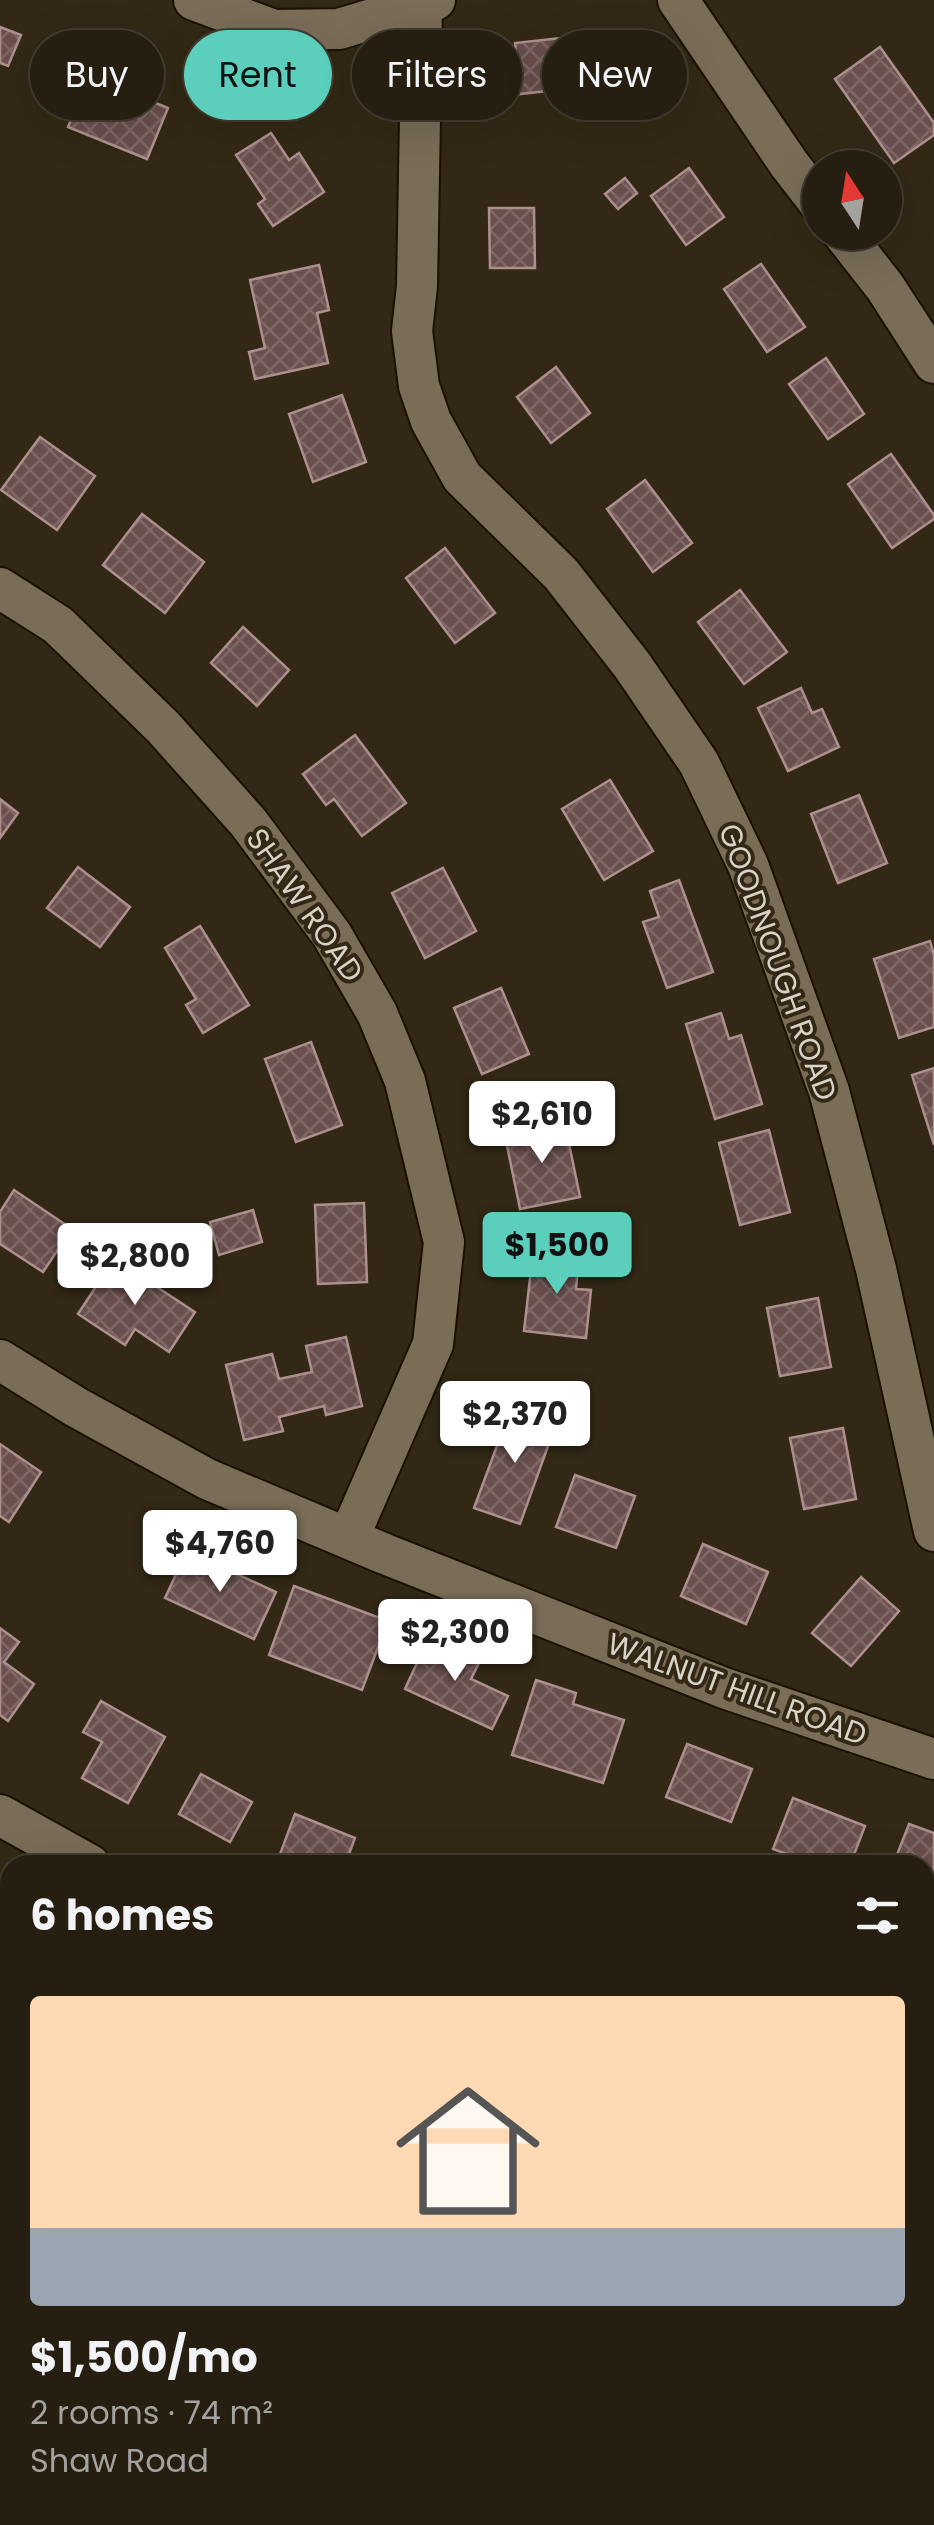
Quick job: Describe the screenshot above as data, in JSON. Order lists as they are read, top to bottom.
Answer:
{
  "streets": {
    "street": ["SHAW ROAD", "GOODNOUGH ROAD", "WALNUT HILL ROAD"]
  },
  "crossings": [
    ["SHAW ROAD", "WALNUT HILL ROAD"]
  ],
  "north": "top",
  "page": {
    "chip": [
      "Buy",
      "Rent",
      "Filters",
      "New"
    ],
    "price": [
      "$2,610",
      "$1,500",
      "$2,800",
      "$2,370",
      "$4,760",
      "$2,300"
    ],
    "heading": "6 homes",
    "list": [
      {
        "name": "$1,500/mo",
        "note": "2 rooms · 74 m² · Shaw Road"
      }
    ]
  }
}
